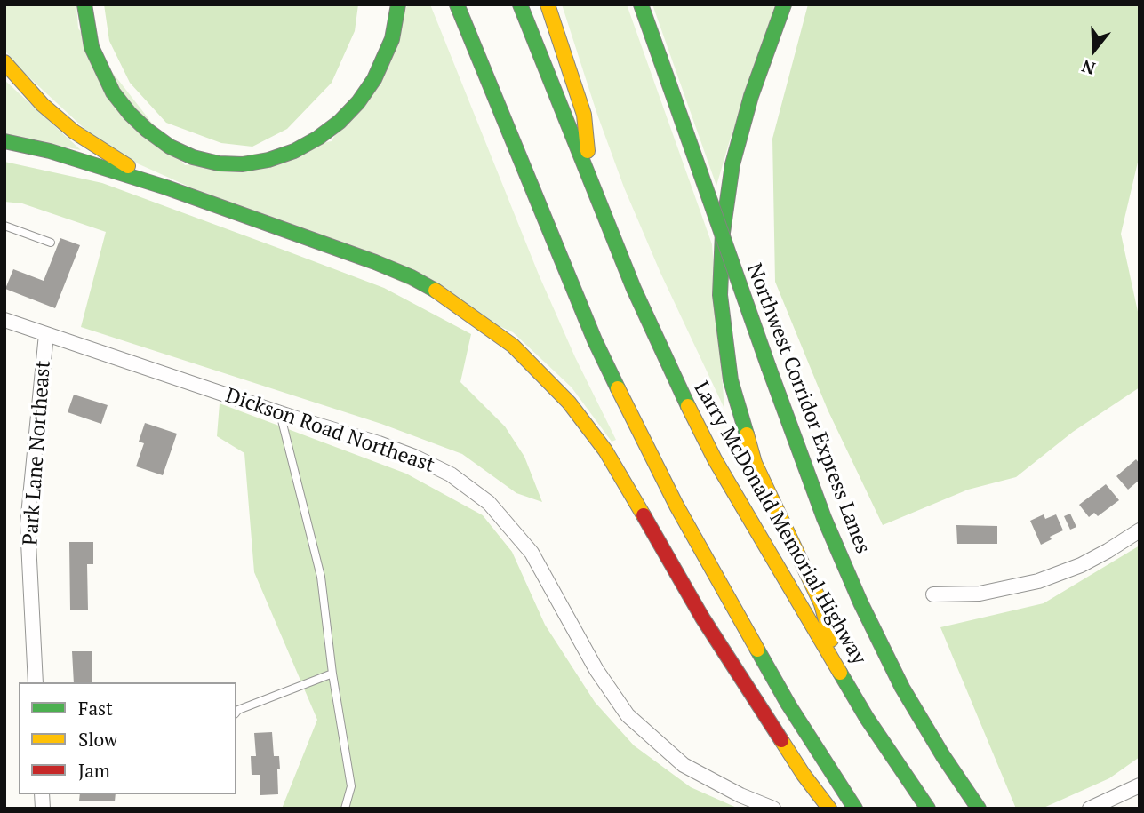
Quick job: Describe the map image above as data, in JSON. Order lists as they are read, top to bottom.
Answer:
{
  "streets": {
    "highway": ["Northwest Corridor Express Lanes", "Larry McDonald Memorial Highway"],
    "street": ["Dickson Road Northeast", "Park Lane Northeast"]
  },
  "crossings": [
    ["Dickson Road Northeast", "Park Lane Northeast"]
  ],
  "legend": ["Fast", "Slow", "Jam"],
  "north": "bottom"
}
